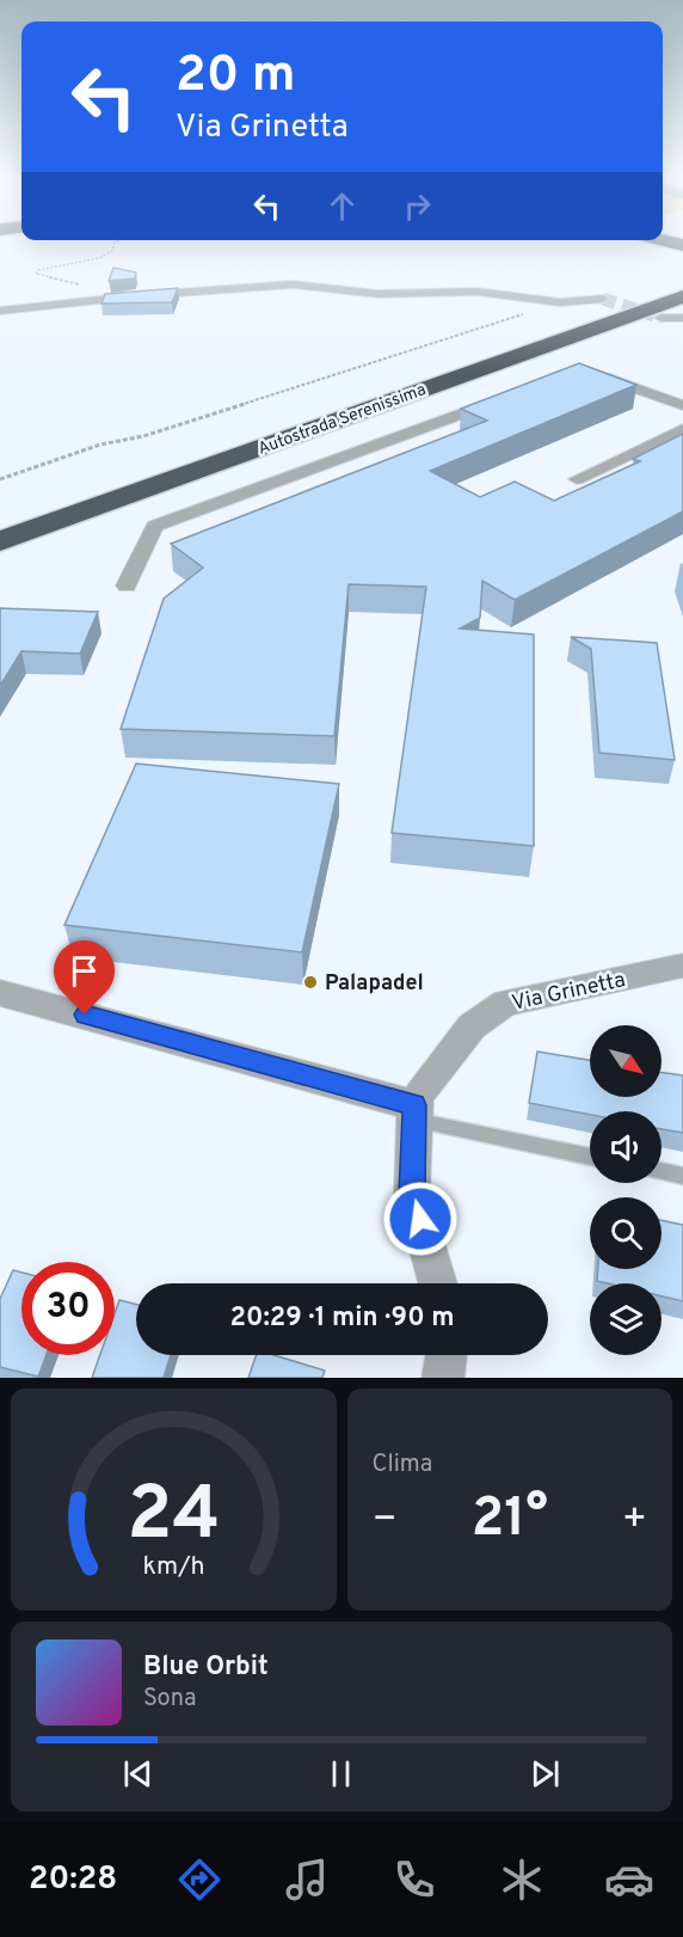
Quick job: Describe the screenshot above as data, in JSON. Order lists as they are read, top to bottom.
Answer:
{
  "streets": {
    "highway": ["Autostrada Serenissima"],
    "street": ["Via Grinetta"]
  },
  "places": ["Palapadel"],
  "north": "bottom right",
  "page": {
    "turn": ["20 m", "Via Grinetta"],
    "limit": "30",
    "trip": "20:29 · 1 min · 90 m",
    "tile": "Clima",
    "heat": ["−", "21°", "+"],
    "song": ["Blue Orbit", "Sona"],
    "tabs": "20:28",
    "gauge": ["24", "km/h"]
  }
}
